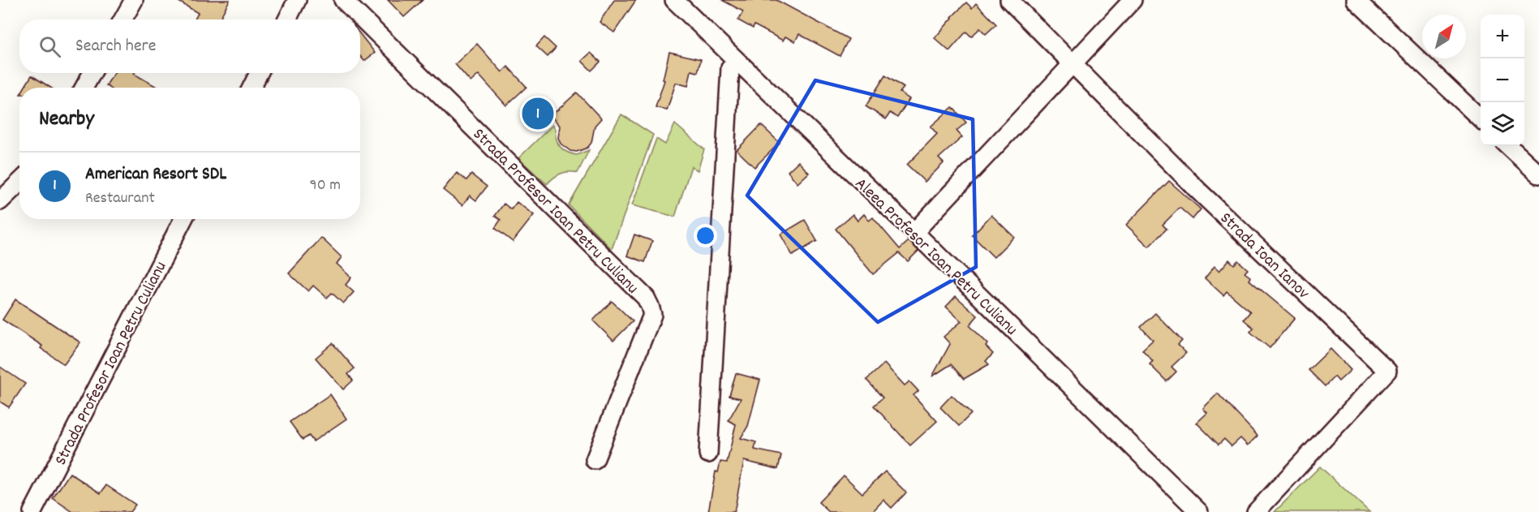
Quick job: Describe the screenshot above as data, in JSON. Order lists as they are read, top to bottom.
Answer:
{
  "streets": {
    "street": ["Strada Profesor Ioan Petru Culianu", "Strada Ioan Ianov", "Aleea Profesor Ioan Petru Culianu"]
  },
  "north": "top right",
  "page": {
    "map_buttons": ["+", "−"],
    "search": "Search here",
    "heading": "Nearby",
    "pins": "1",
    "list": [
      {
        "mark": "1",
        "name": "American Resort SDL",
        "note": "Restaurant",
        "value": "90 m"
      }
    ]
  }
}
